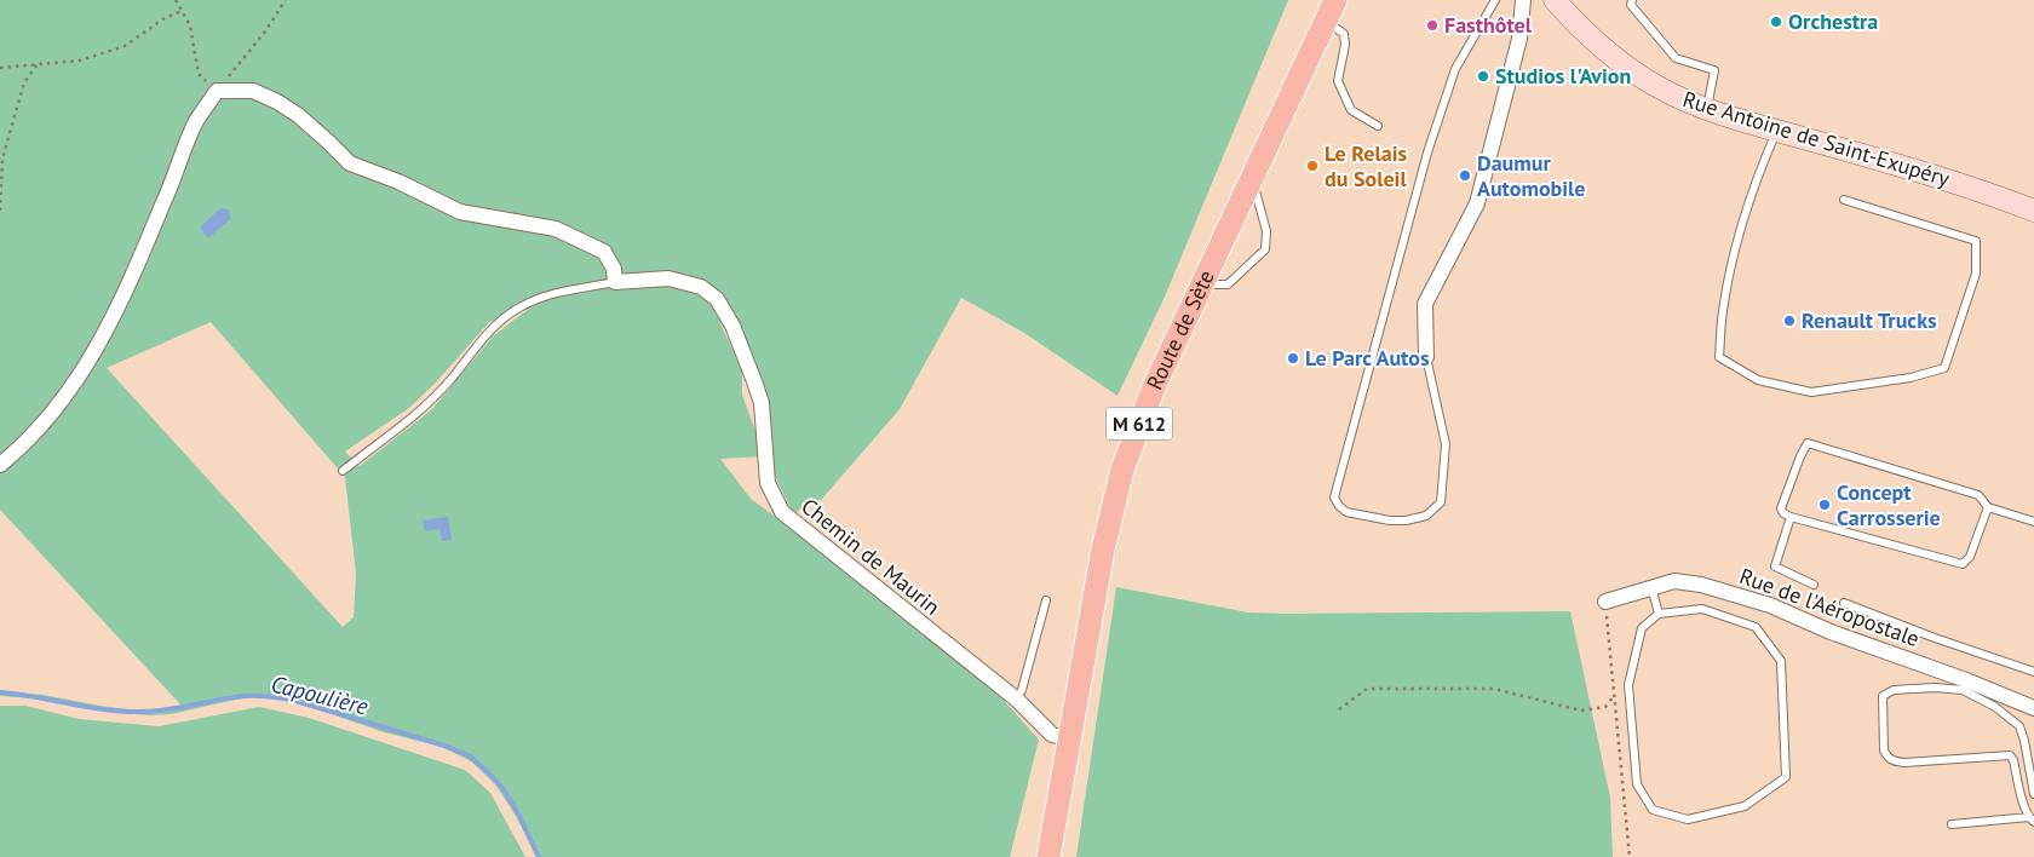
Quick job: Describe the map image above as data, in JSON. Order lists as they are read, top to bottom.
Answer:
{
  "streets": {
    "main road": ["Route de Sète", "M 612"],
    "street": ["Rue Antoine de Saint-Exupéry", "Chemin de Maurin", "Rue de l'Aéropostale"]
  },
  "crossings": [
    ["Route de Sète", "Chemin de Maurin"]
  ],
  "water": ["Capoulière"],
  "places": [
    "Orchestra",
    "Fasthôtel",
    "Studios l'Avion",
    "Le Relais du Soleil",
    "Daumur Automobile",
    "Renault Trucks",
    "Le Parc Autos",
    "Concept Carrosserie"
  ]
}
